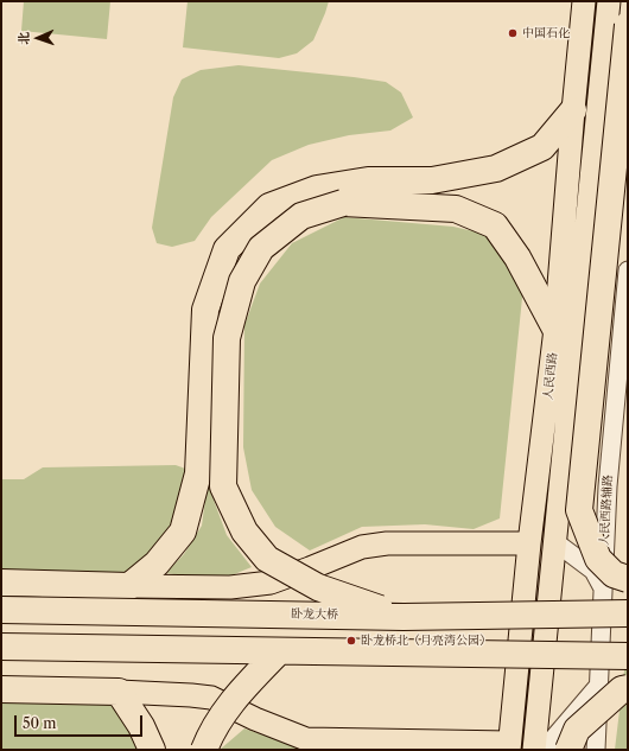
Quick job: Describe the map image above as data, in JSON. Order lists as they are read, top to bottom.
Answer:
{
  "streets": {
    "highway": ["卧龙大桥"],
    "main road": ["人民西路"],
    "street": ["人民西路辅路"]
  },
  "places": ["中国石化", "卧龙桥北（月亮湾公园）"],
  "scale_bar": "50 m",
  "north": "left"
}
